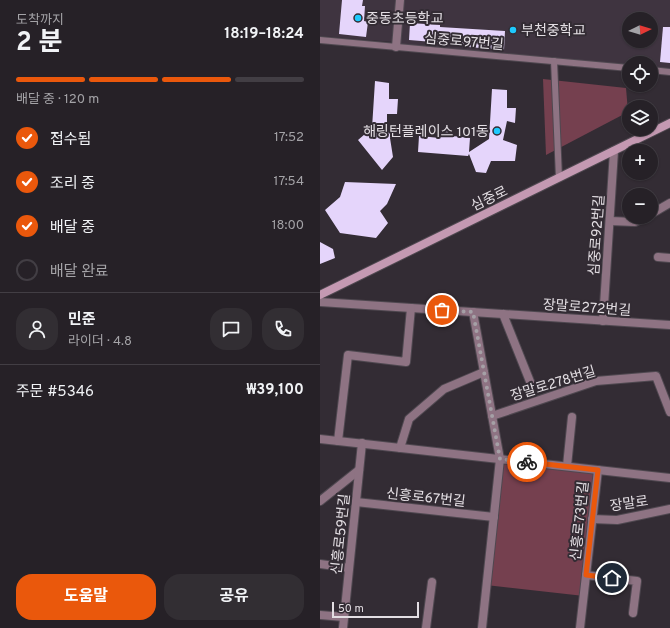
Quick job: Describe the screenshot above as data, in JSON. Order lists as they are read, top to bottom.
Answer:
{
  "streets": {
    "street": [
      "심중로",
      "심중로92번길",
      "장말로272번길",
      "장말로278번길",
      "신흥로67번길",
      "장말로",
      "신흥로73번길",
      "신흥로59번길"
    ],
    "lane": ["심중로97번길"]
  },
  "crossings": [
    ["심중로", "심중로92번길"],
    ["심중로92번길", "장말로272번길"],
    ["신흥로67번길", "신흥로59번길"],
    ["장말로", "신흥로73번길"]
  ],
  "places": ["중동초등학교", "부천중학교", "해링턴플레이스 101동"],
  "scale_bar": "50 m",
  "north": "right",
  "page": {
    "heading": ["2 분", "도착까지", "18:19–18:24"],
    "panel": [
      "민준",
      "라이더 · 4.8",
      "주문 #5346",
      "₩39,100"
    ],
    "map_buttons": ["+", "−"],
    "bar": "배달 중 · 120 m",
    "list": [
      ["접수됨", "17:52"],
      ["조리 중", "17:54"],
      ["배달 중", "18:00"],
      "배달 완료"
    ],
    "buttons": ["도움말", "공유"],
    "scale": "50 m"
  }
}
